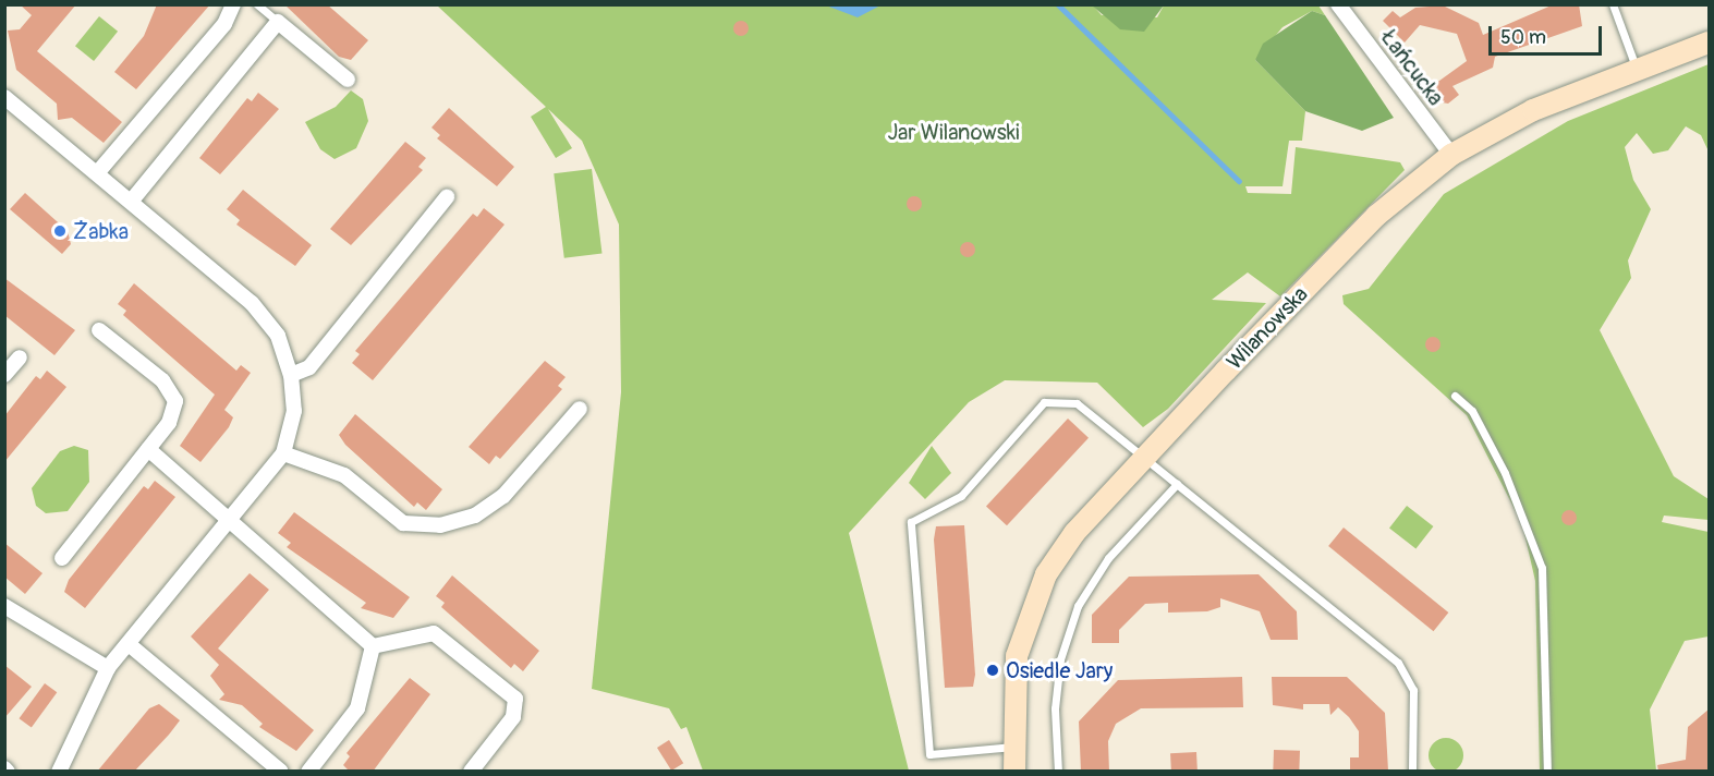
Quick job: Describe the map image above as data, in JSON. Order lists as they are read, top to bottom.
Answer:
{
  "streets": {
    "street": ["Łańcucka", "Wilanowska"]
  },
  "crossings": [
    ["Łańcucka", "Wilanowska"]
  ],
  "parks": ["Jar Wilanowski"],
  "places": ["Żabka", "Osiedle Jary"],
  "scale_bar": "50 m"
}
